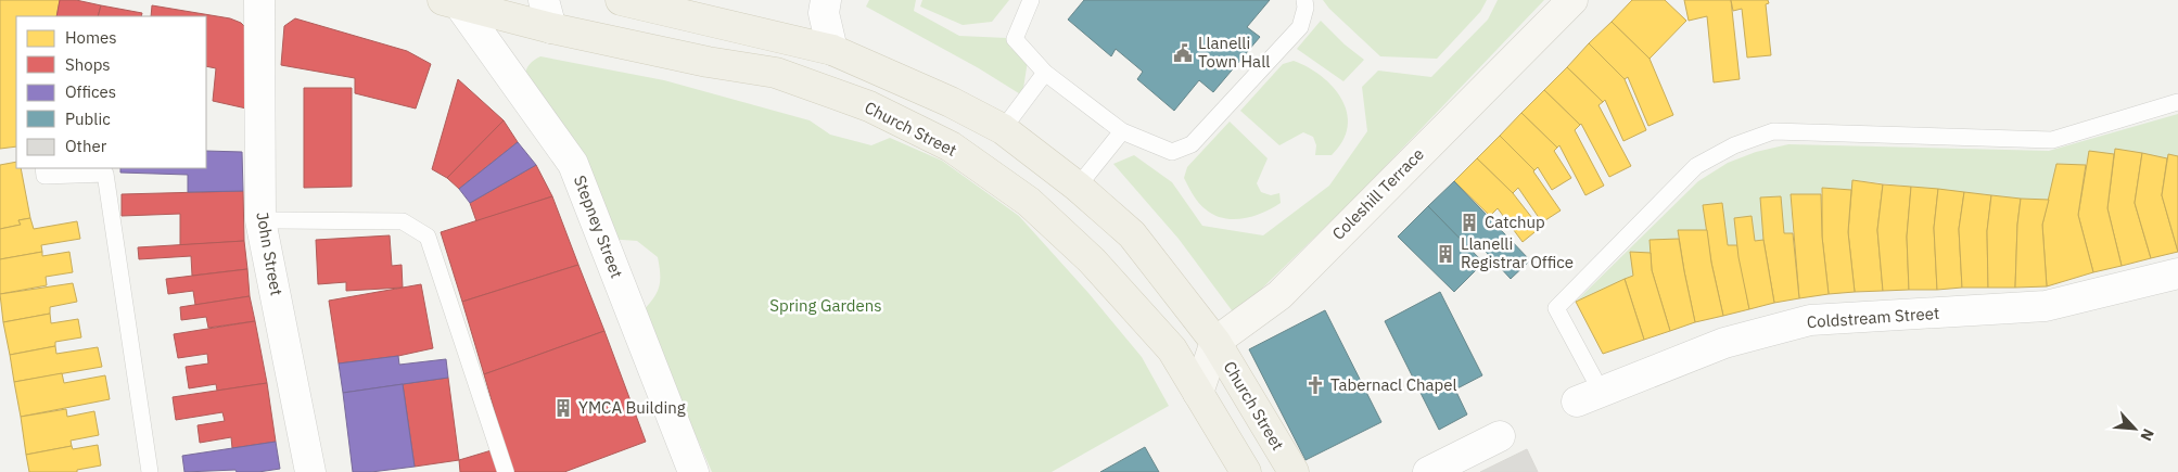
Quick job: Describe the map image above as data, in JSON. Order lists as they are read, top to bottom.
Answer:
{
  "streets": {
    "main road": ["Church Street", "Coleshill Terrace"],
    "street": ["Stepney Street", "John Street", "Coldstream Street"]
  },
  "crossings": [
    ["Church Street", "Coleshill Terrace"],
    ["Church Street", "Stepney Street"]
  ],
  "parks": ["Spring Gardens"],
  "places": {
    "public building": ["Llanelli Town Hall"],
    "building": ["Catchup", "Llanelli Registrar Office", "YMCA Building"],
    "church": ["Tabernacl Chapel"]
  },
  "legend": [
    "Homes",
    "Shops",
    "Offices",
    "Public",
    "Other"
  ],
  "north": "bottom right"
}
